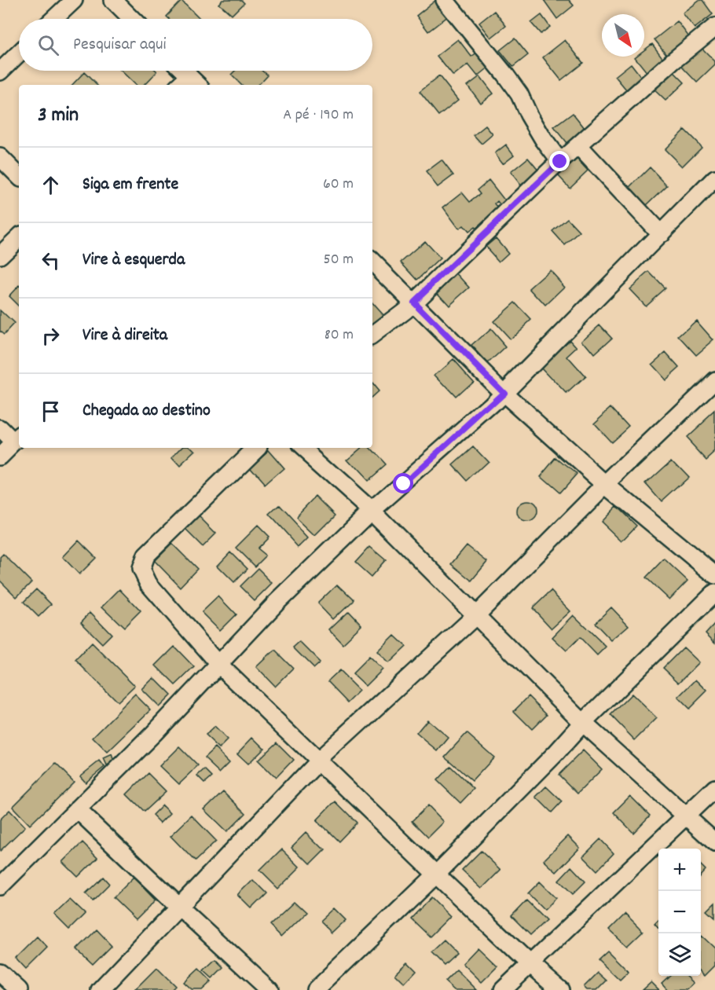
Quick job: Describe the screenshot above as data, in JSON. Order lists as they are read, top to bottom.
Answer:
{
  "north": "bottom right",
  "page": {
    "search": "Pesquisar aqui",
    "heading": ["3 min", "A pé · 190 m"],
    "list": [
      ["Siga em frente", "60 m"],
      ["Vire à esquerda", "50 m"],
      ["Vire à direita", "80 m"],
      "Chegada ao destino"
    ],
    "map_buttons": ["+", "−"]
  }
}
